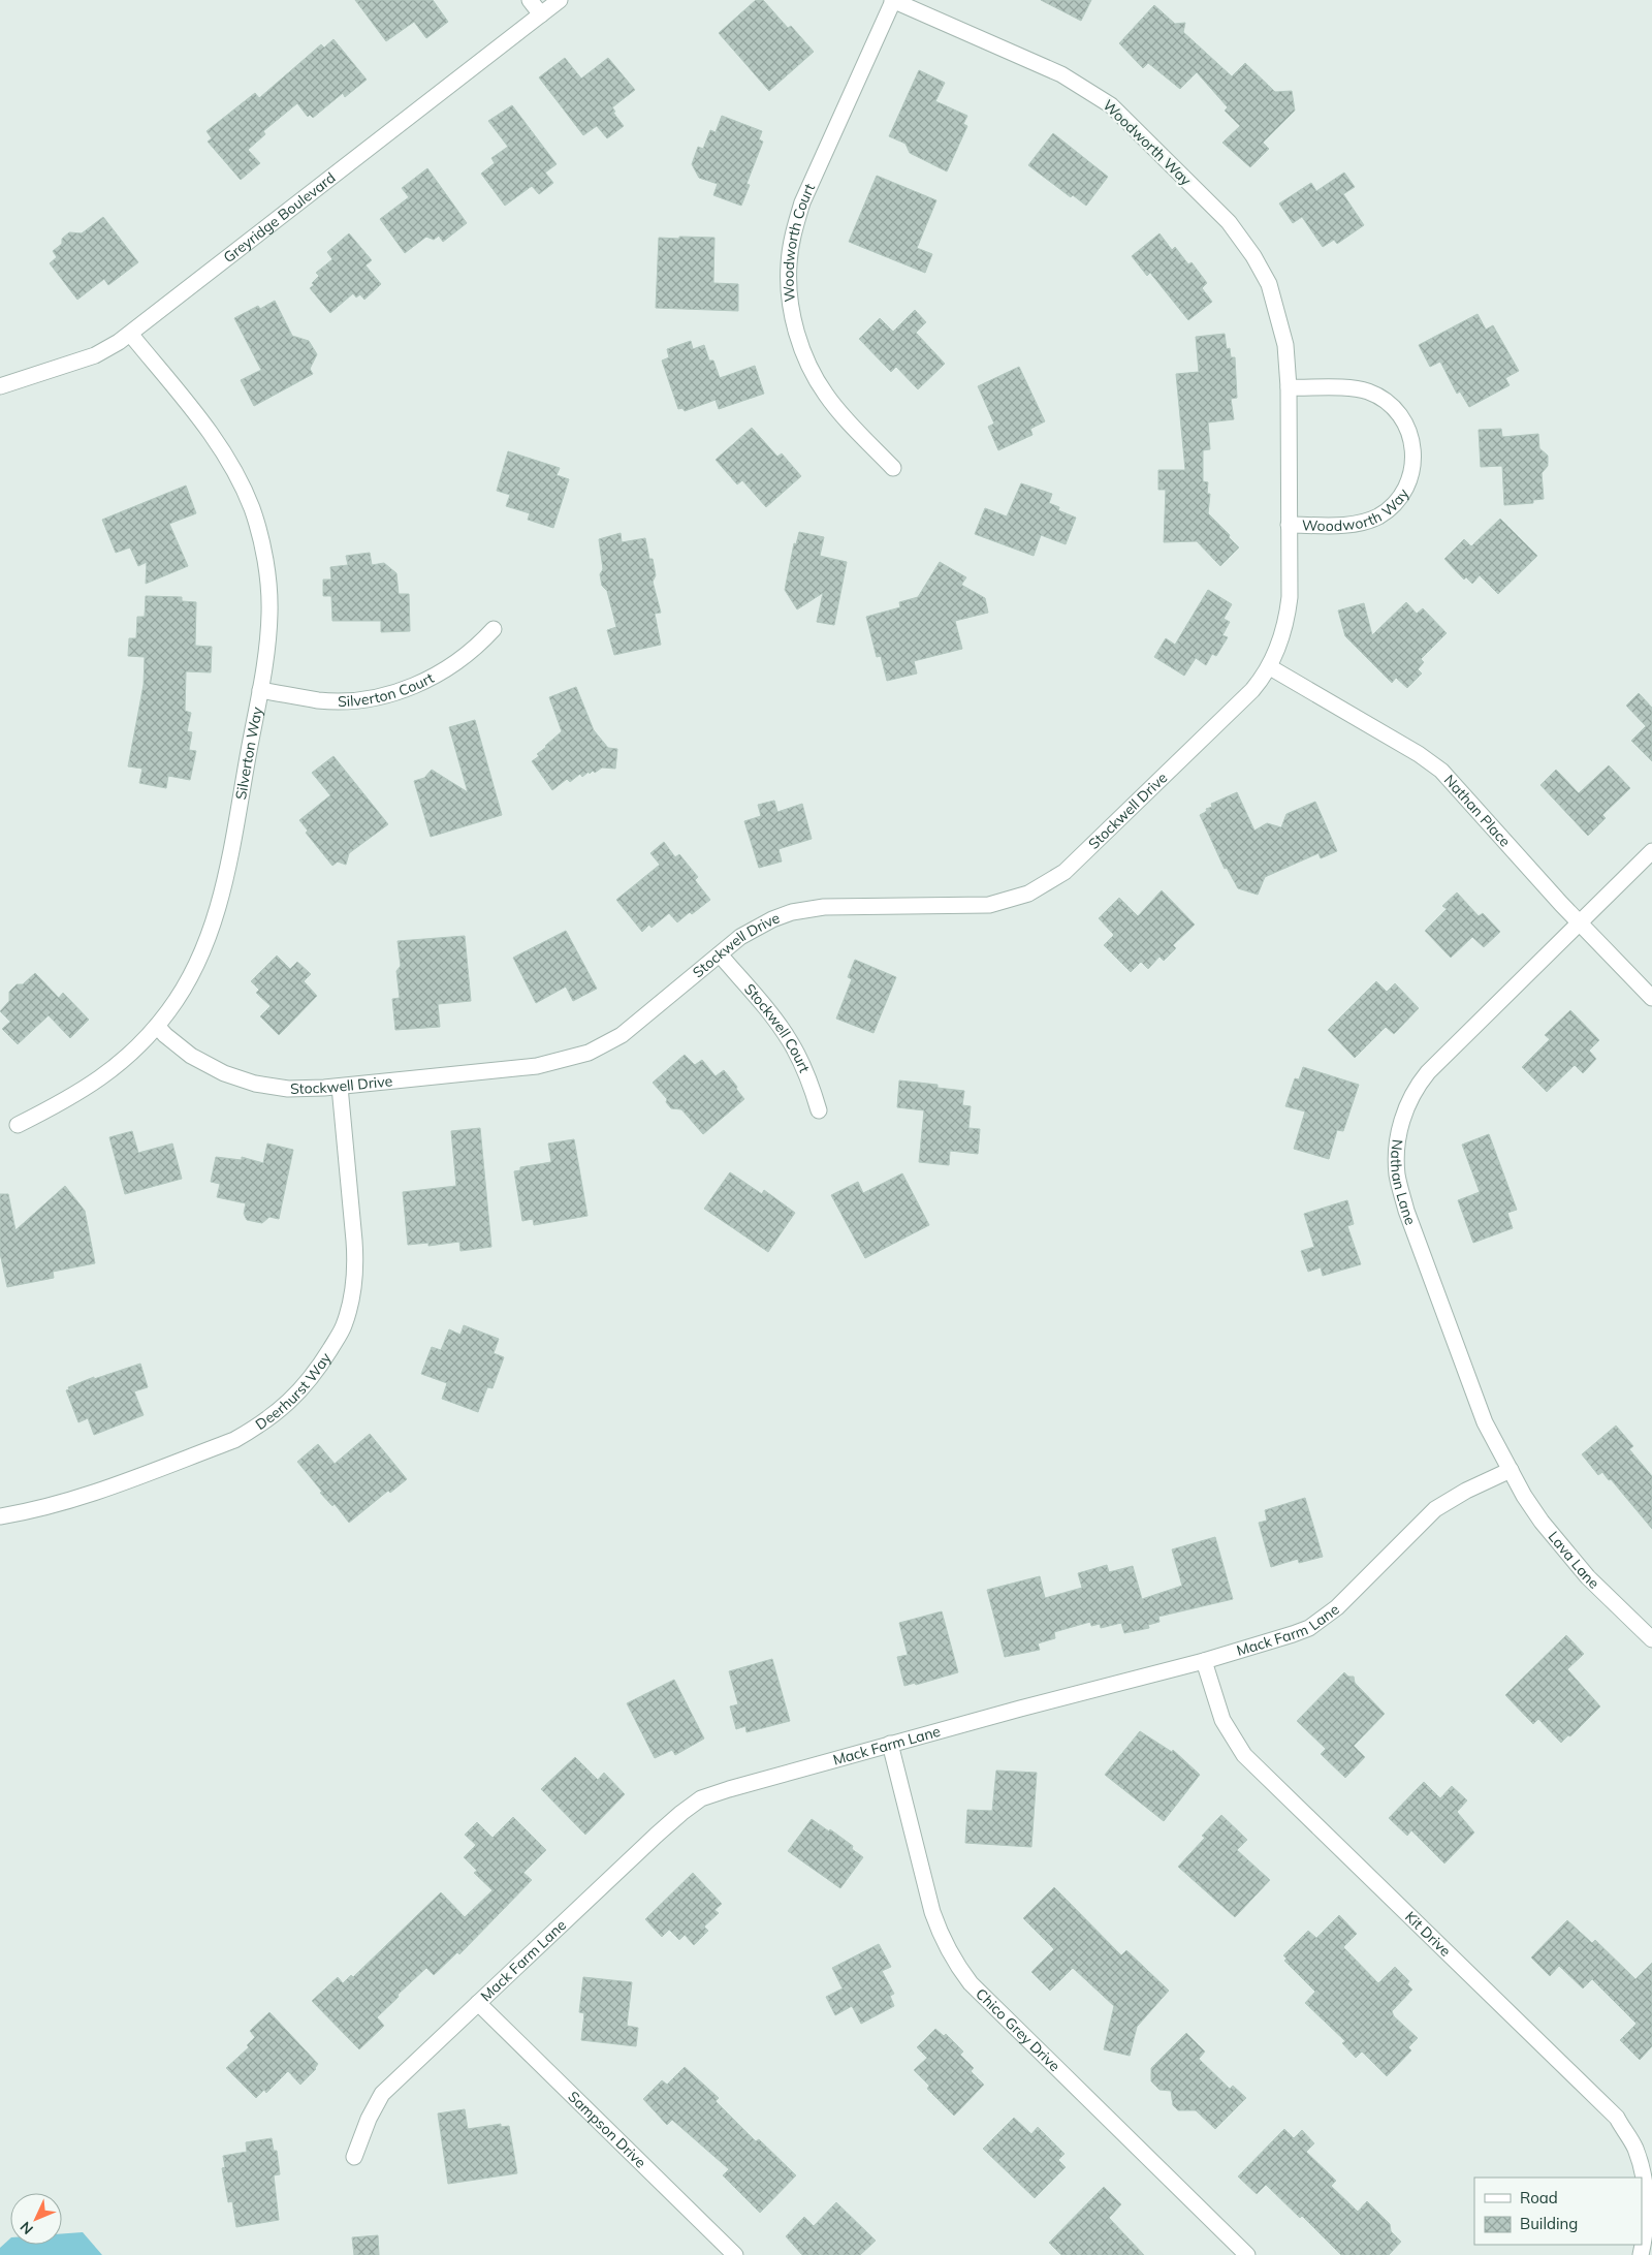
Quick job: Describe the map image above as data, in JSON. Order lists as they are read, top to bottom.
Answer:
{
  "streets": {
    "street": [
      "Woodworth Way",
      "Greyridge Boulevard",
      "Woodworth Court",
      "Silverton Court",
      "Silverton Way",
      "Nathan Place",
      "Stockwell Drive",
      "Stockwell Court",
      "Nathan Lane",
      "Deerhurst Way",
      "Lava Lane",
      "Mack Farm Lane",
      "Kit Drive",
      "Chico Grey Drive",
      "Sampson Drive"
    ]
  },
  "crossings": [
    ["Woodworth Way", "Woodworth Court"],
    ["Woodworth Way", "Nathan Place"],
    ["Woodworth Way", "Stockwell Drive"],
    ["Greyridge Boulevard", "Silverton Way"],
    ["Silverton Court", "Silverton Way"],
    ["Silverton Way", "Stockwell Drive"],
    ["Nathan Place", "Stockwell Drive"],
    ["Nathan Place", "Nathan Lane"],
    ["Stockwell Drive", "Stockwell Court"],
    ["Stockwell Drive", "Deerhurst Way"],
    ["Nathan Lane", "Lava Lane"],
    ["Nathan Lane", "Mack Farm Lane"],
    ["Lava Lane", "Mack Farm Lane"],
    ["Mack Farm Lane", "Kit Drive"],
    ["Mack Farm Lane", "Chico Grey Drive"],
    ["Mack Farm Lane", "Sampson Drive"]
  ],
  "legend": ["Road", "Building"],
  "north": "bottom left"
}
